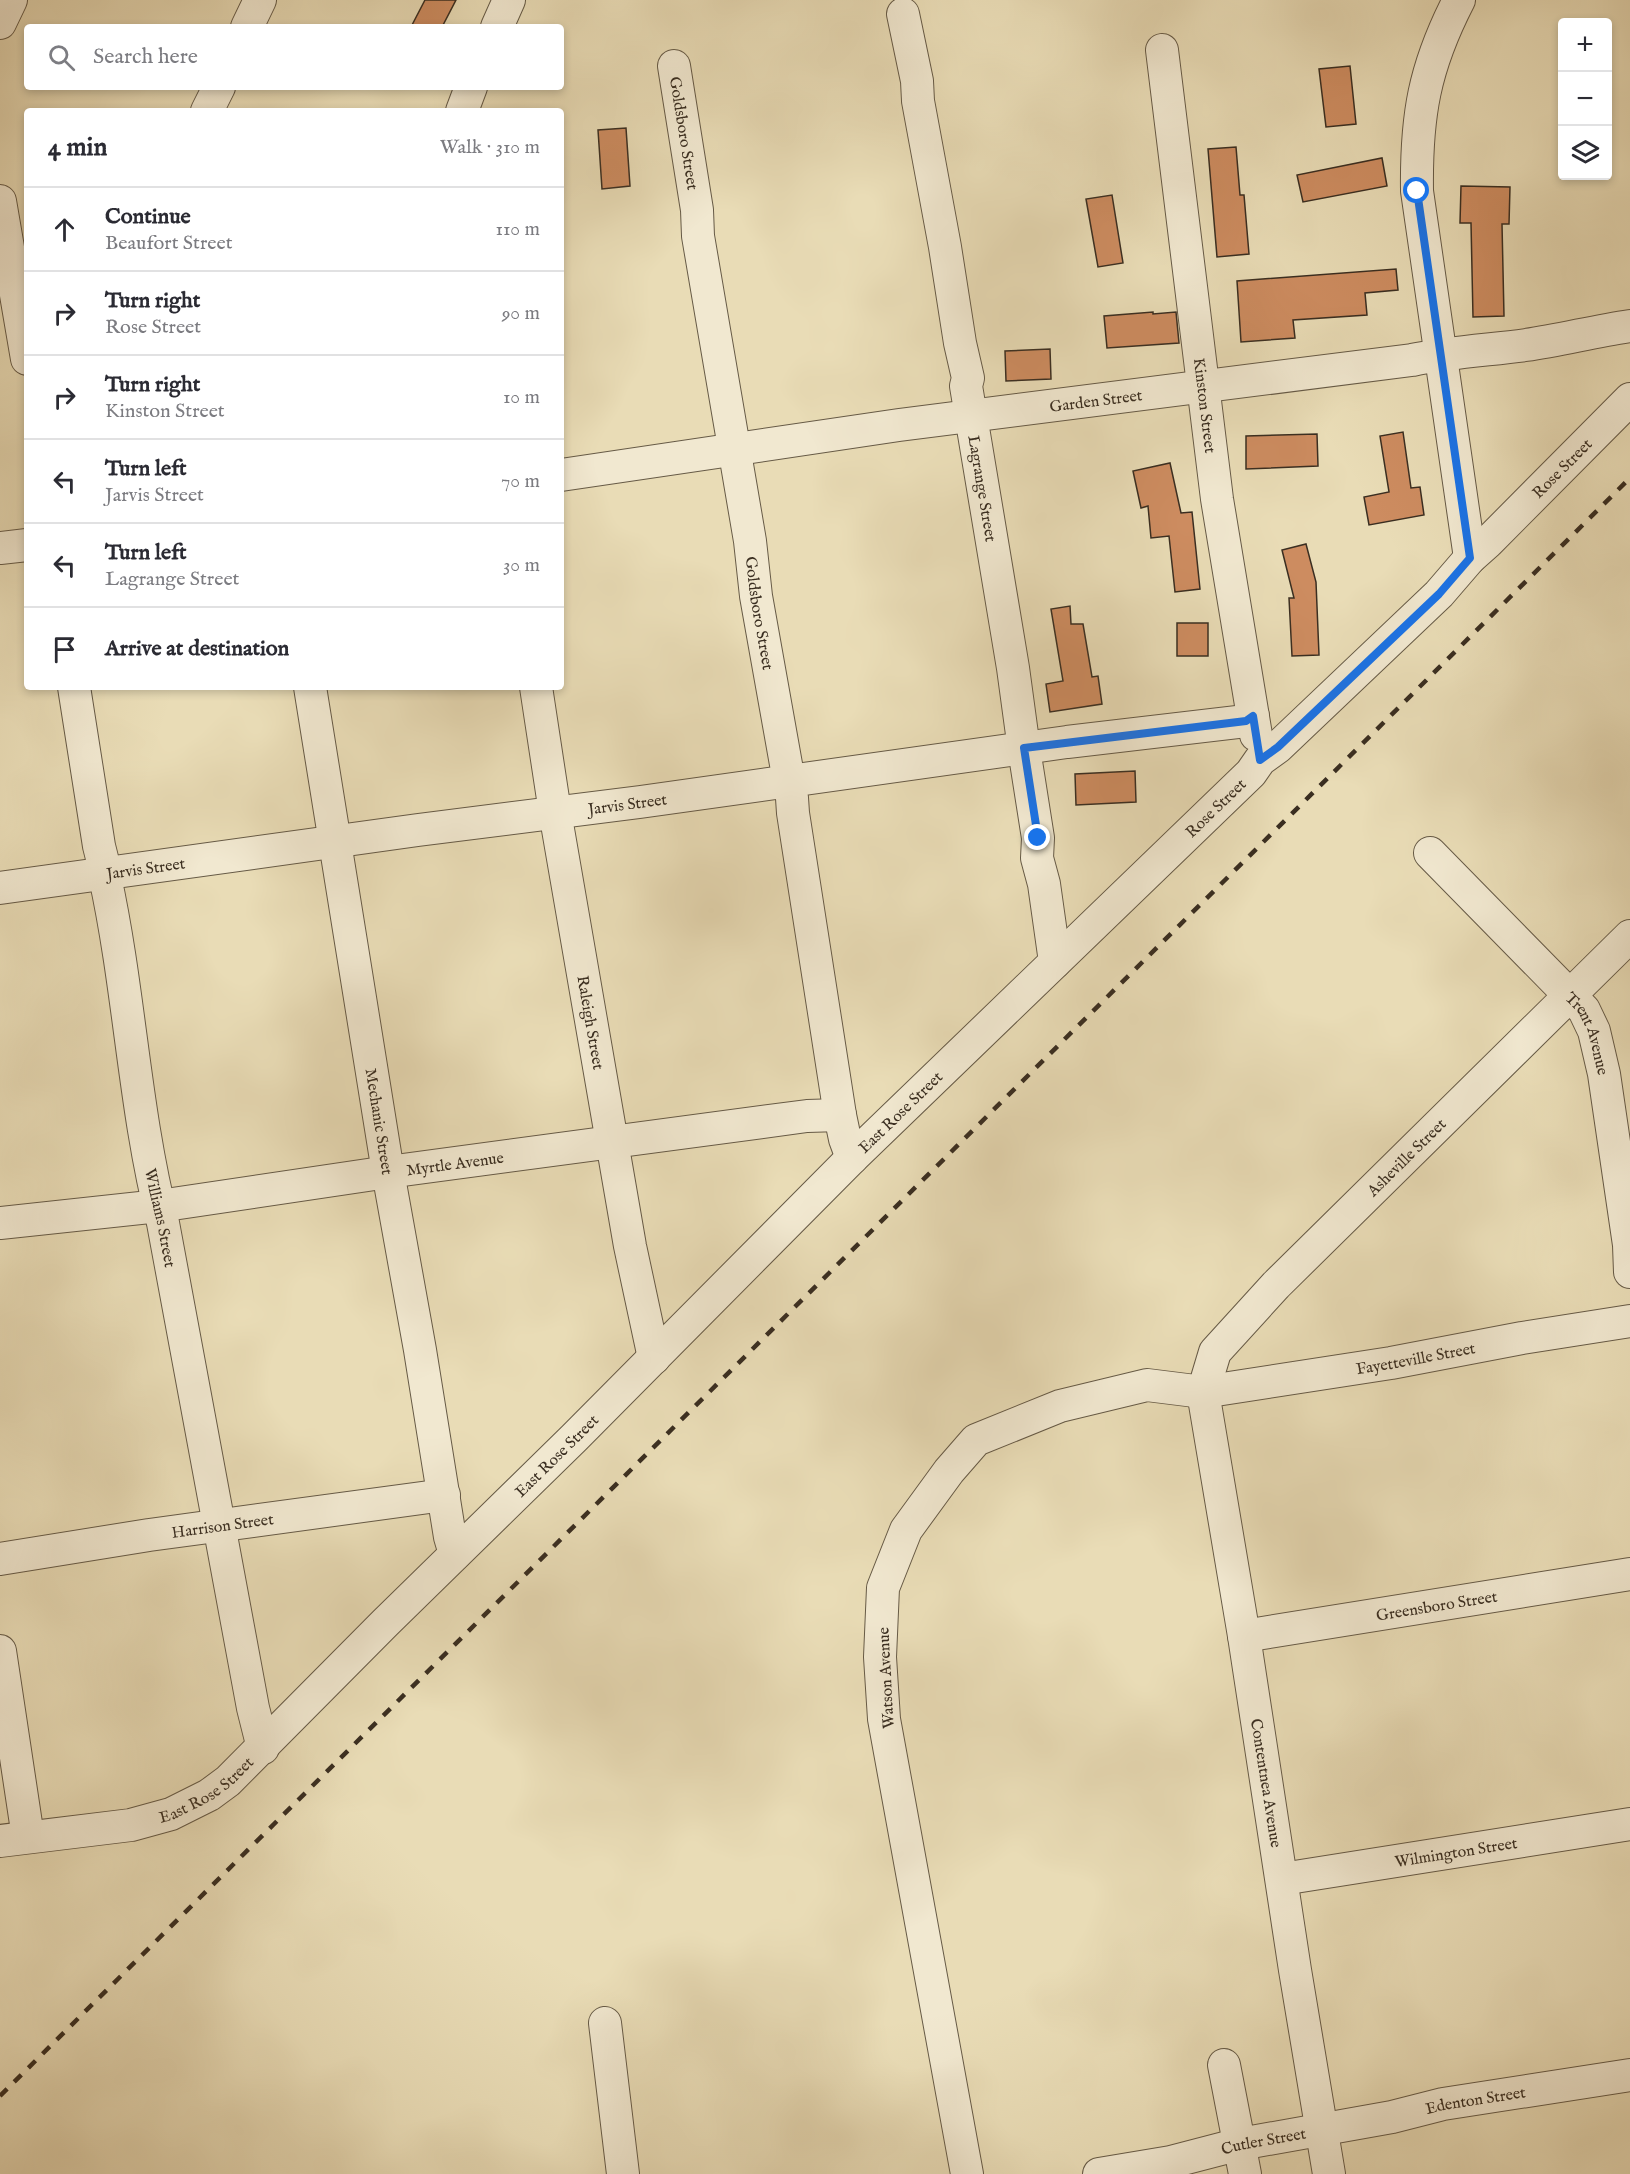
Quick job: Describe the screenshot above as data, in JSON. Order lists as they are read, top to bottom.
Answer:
{
  "streets": {
    "street": [
      "Goldsboro Street",
      "Garden Street",
      "Kinston Street",
      "Rose Street",
      "Lagrange Street",
      "Jarvis Street",
      "Raleigh Street",
      "Trent Avenue",
      "East Rose Street",
      "Mechanic Street",
      "Asheville Street",
      "Myrtle Avenue",
      "Williams Street",
      "Fayetteville Street",
      "Harrison Street",
      "Greensboro Street",
      "Watson Avenue",
      "Contentnea Avenue",
      "Wilmington Street",
      "Edenton Street",
      "Cutler Street"
    ]
  },
  "crossings": [
    ["Goldsboro Street", "Garden Street"],
    ["Goldsboro Street", "Jarvis Street"],
    ["Goldsboro Street", "East Rose Street"],
    ["Goldsboro Street", "Myrtle Avenue"],
    ["Garden Street", "Kinston Street"],
    ["Garden Street", "Lagrange Street"],
    ["Kinston Street", "Rose Street"],
    ["Kinston Street", "Jarvis Street"],
    ["Rose Street", "Lagrange Street"],
    ["Rose Street", "East Rose Street"],
    ["Lagrange Street", "Jarvis Street"],
    ["Lagrange Street", "East Rose Street"],
    ["Jarvis Street", "Raleigh Street"],
    ["Jarvis Street", "Mechanic Street"],
    ["Jarvis Street", "Williams Street"],
    ["Raleigh Street", "East Rose Street"],
    ["Raleigh Street", "Myrtle Avenue"],
    ["Trent Avenue", "Asheville Street"],
    ["East Rose Street", "Mechanic Street"],
    ["East Rose Street", "Williams Street"],
    ["Mechanic Street", "Myrtle Avenue"],
    ["Mechanic Street", "Harrison Street"],
    ["Asheville Street", "Fayetteville Street"],
    ["Asheville Street", "Watson Avenue"],
    ["Asheville Street", "Contentnea Avenue"],
    ["Myrtle Avenue", "Williams Street"],
    ["Williams Street", "Harrison Street"],
    ["Fayetteville Street", "Watson Avenue"],
    ["Fayetteville Street", "Contentnea Avenue"],
    ["Greensboro Street", "Contentnea Avenue"],
    ["Watson Avenue", "Contentnea Avenue"],
    ["Contentnea Avenue", "Wilmington Street"],
    ["Contentnea Avenue", "Edenton Street"],
    ["Contentnea Avenue", "Cutler Street"],
    ["Edenton Street", "Cutler Street"]
  ],
  "page": {
    "map_buttons": ["+", "−"],
    "search": "Search here",
    "heading": ["4 min", "Walk · 310 m"],
    "list": [
      ["Continue", "Beaufort Street", "110 m"],
      ["Turn right", "Rose Street", "90 m"],
      ["Turn right", "Kinston Street", "10 m"],
      ["Turn left", "Jarvis Street", "70 m"],
      ["Turn left", "Lagrange Street", "30 m"],
      "Arrive at destination"
    ]
  }
}
